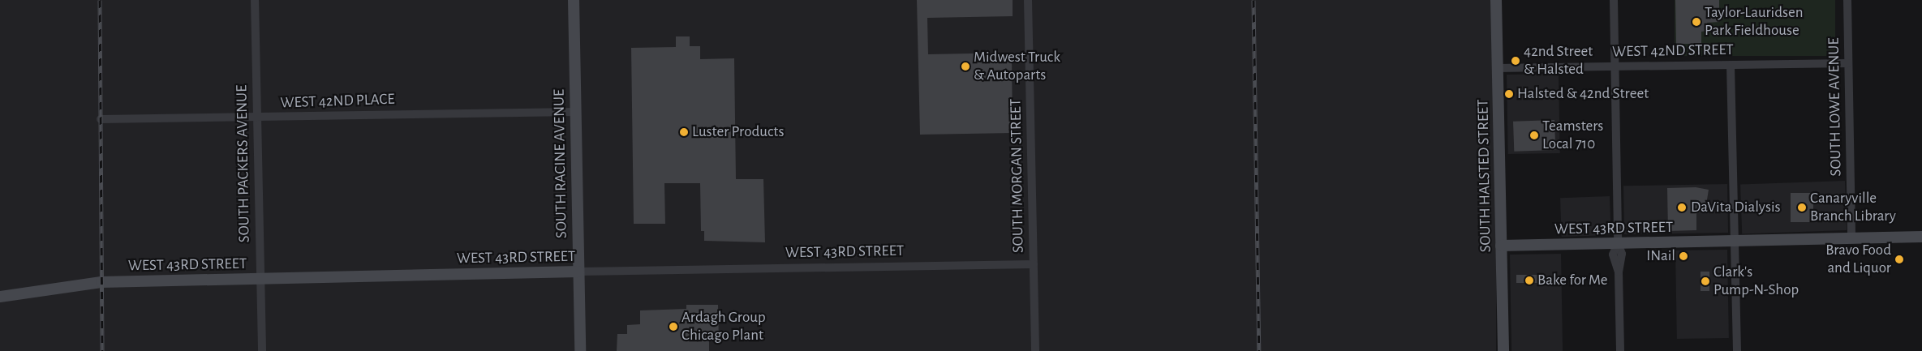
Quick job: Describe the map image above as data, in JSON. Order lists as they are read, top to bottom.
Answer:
{
  "streets": {
    "street": [
      "WEST 42ND STREET",
      "WEST 42ND PLACE",
      "SOUTH LOWE AVENUE",
      "SOUTH PACKERS AVENUE",
      "SOUTH RACINE AVENUE",
      "SOUTH MORGAN STREET",
      "SOUTH HALSTED STREET",
      "WEST 43RD STREET"
    ]
  },
  "crossings": [
    ["WEST 42ND STREET", "SOUTH LOWE AVENUE"],
    ["WEST 42ND STREET", "SOUTH HALSTED STREET"],
    ["WEST 42ND PLACE", "SOUTH PACKERS AVENUE"],
    ["WEST 42ND PLACE", "SOUTH RACINE AVENUE"],
    ["SOUTH LOWE AVENUE", "WEST 43RD STREET"],
    ["SOUTH PACKERS AVENUE", "WEST 43RD STREET"],
    ["SOUTH RACINE AVENUE", "WEST 43RD STREET"],
    ["SOUTH MORGAN STREET", "WEST 43RD STREET"],
    ["SOUTH HALSTED STREET", "WEST 43RD STREET"]
  ],
  "places": [
    "Taylor-Lauridsen Park Fieldhouse",
    "42nd Street & Halsted",
    "Midwest Truck & Autoparts",
    "Halsted & 42nd Street",
    "Luster Products",
    "Teamsters Local 710",
    "DaVita Dialysis",
    "Canaryville Branch Library",
    "INail",
    "Bravo Food and Liquor",
    "Bake for Me",
    "Clark's Pump-N-Shop",
    "Ardagh Group Chicago Plant"
  ]
}
